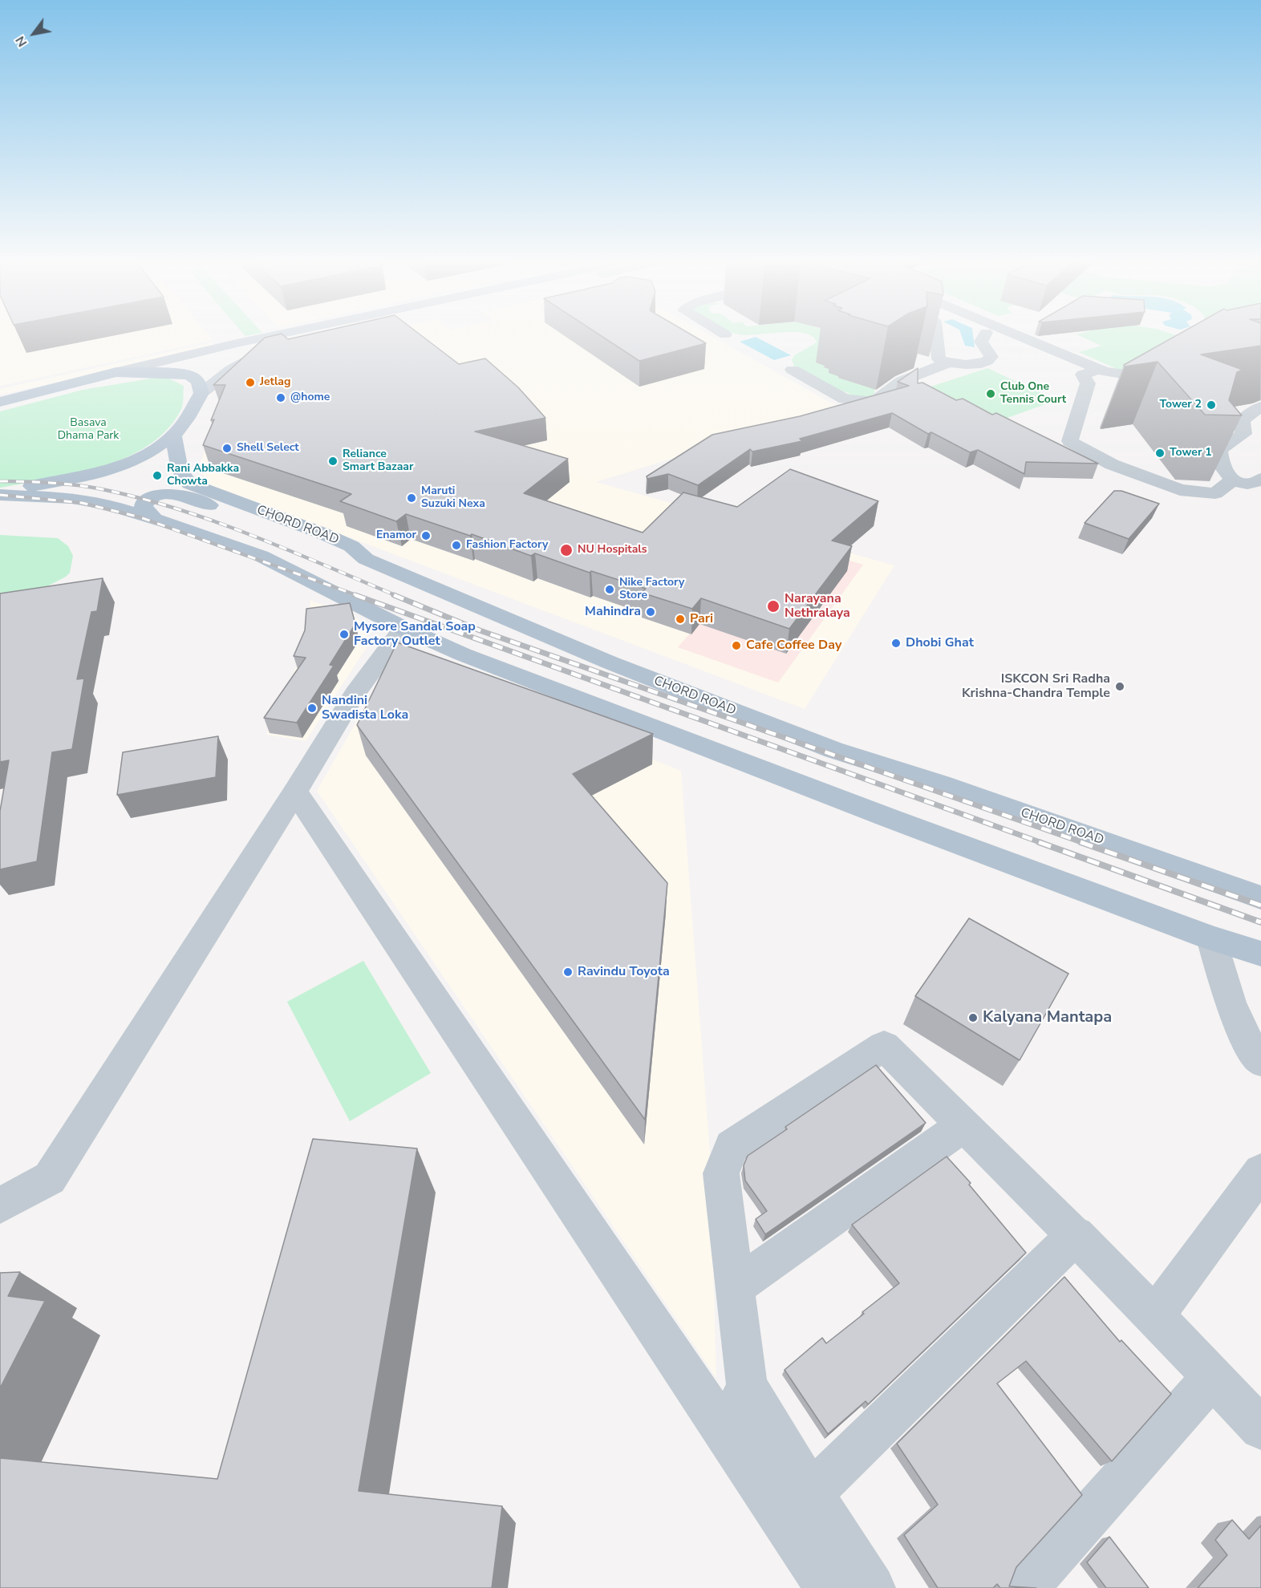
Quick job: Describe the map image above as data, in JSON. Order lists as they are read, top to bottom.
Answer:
{
  "streets": {
    "main road": ["CHORD ROAD"]
  },
  "parks": ["Basava Dhama Park"],
  "places": [
    "Jetlag",
    "Club One Tennis Court",
    "@home",
    "Tower 2",
    "Shell Select",
    "Tower 1",
    "Reliance Smart Bazaar",
    "Rani Abbakka Chowta",
    "Maruti Suzuki Nexa",
    "Enamor",
    "Fashion Factory",
    "NU Hospitals",
    "Nike Factory Store",
    "Narayana Nethralaya",
    "Mahindra",
    "Pari",
    "Mysore Sandal Soap Factory Outlet",
    "Dhobi Ghat",
    "Cafe Coffee Day",
    "ISKCON Sri Radha Krishna-Chandra Temple",
    "Nandini Swadista Loka",
    "Ravindu Toyota",
    "Kalyana Mantapa"
  ],
  "north": "bottom left"
}
